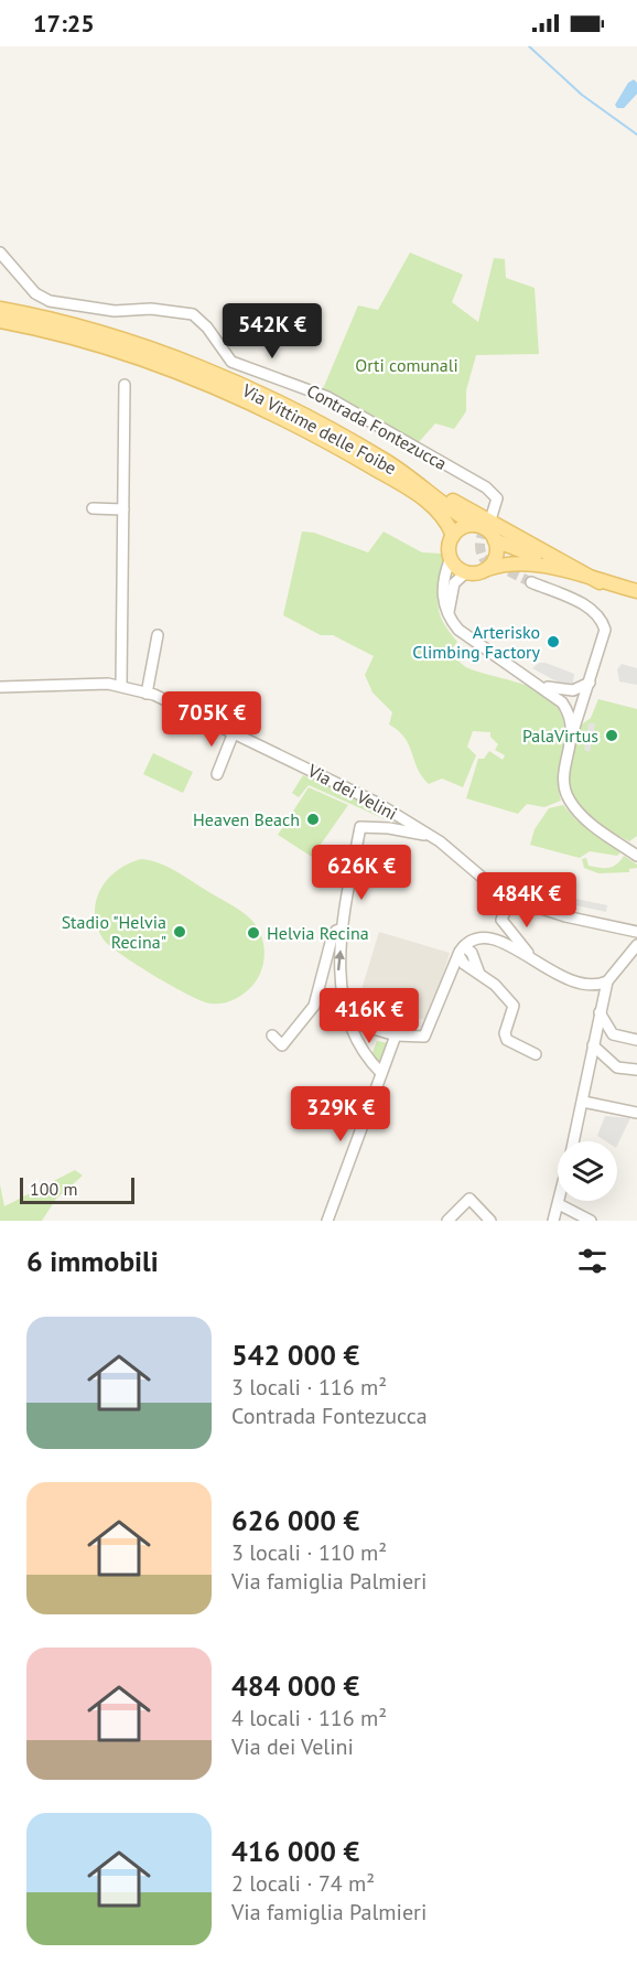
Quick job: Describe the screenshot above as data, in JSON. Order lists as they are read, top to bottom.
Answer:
{
  "streets": {
    "main road": ["Via Vittime delle Foibe"],
    "street": ["Contrada Fontezucca", "Via dei Velini"]
  },
  "parks": ["Orti comunali"],
  "places": [
    "Arterisko Climbing Factory",
    "PalaVirtus",
    "Heaven Beach",
    "Stadio \"Helvia Recina\"",
    "Helvia Recina"
  ],
  "scale_bar": "100 m",
  "page": {
    "status": "17:25",
    "price": [
      "542K €",
      "705K €",
      "626K €",
      "484K €",
      "416K €",
      "329K €"
    ],
    "scale": "100 m",
    "heading": "6 immobili",
    "list": [
      {
        "name": "542 000 €",
        "note": "3 locali · 116 m² · Contrada Fontezucca"
      },
      {
        "name": "626 000 €",
        "note": "3 locali · 110 m² · Via famiglia Palmieri"
      },
      {
        "name": "484 000 €",
        "note": "4 locali · 116 m² · Via dei Velini"
      },
      {
        "name": "416 000 €",
        "note": "2 locali · 74 m² · Via famiglia Palmieri"
      }
    ]
  }
}
